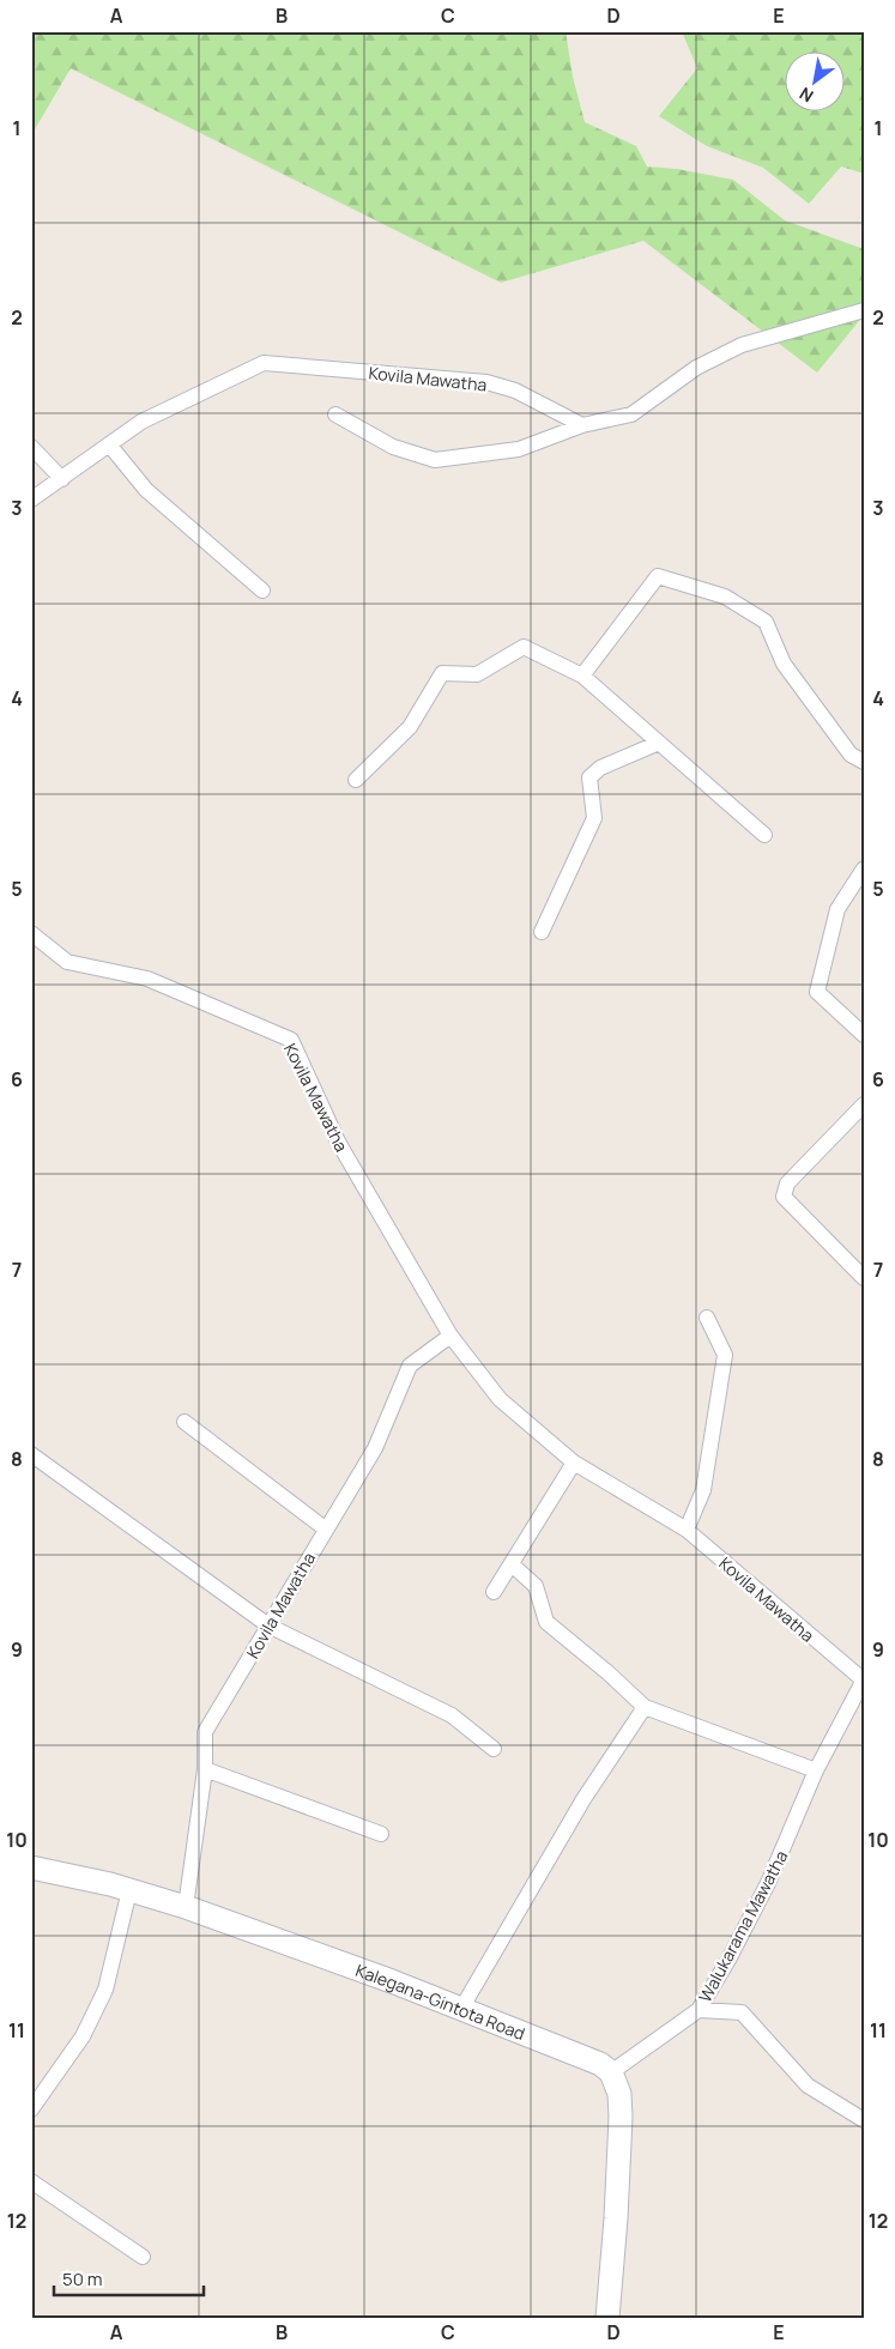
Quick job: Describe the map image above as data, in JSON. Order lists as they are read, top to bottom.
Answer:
{
  "streets": {
    "main road": ["Kalegana-Gintota Road"],
    "street": ["Kovila Mawatha", "Walukarama Mawatha"]
  },
  "crossings": [
    ["Kovila Mawatha", "Walukarama Mawatha"],
    ["Kovila Mawatha", "Kalegana-Gintota Road"],
    ["Walukarama Mawatha", "Kalegana-Gintota Road"]
  ],
  "scale_bar": "50 m",
  "north": "bottom left",
  "grid": {
    "columns": [
      "A",
      "B",
      "C",
      "D",
      "E"
    ],
    "rows": [
      "1",
      "2",
      "3",
      "4",
      "5",
      "6",
      "7",
      "8",
      "9",
      "10",
      "11",
      "12"
    ]
  }
}
